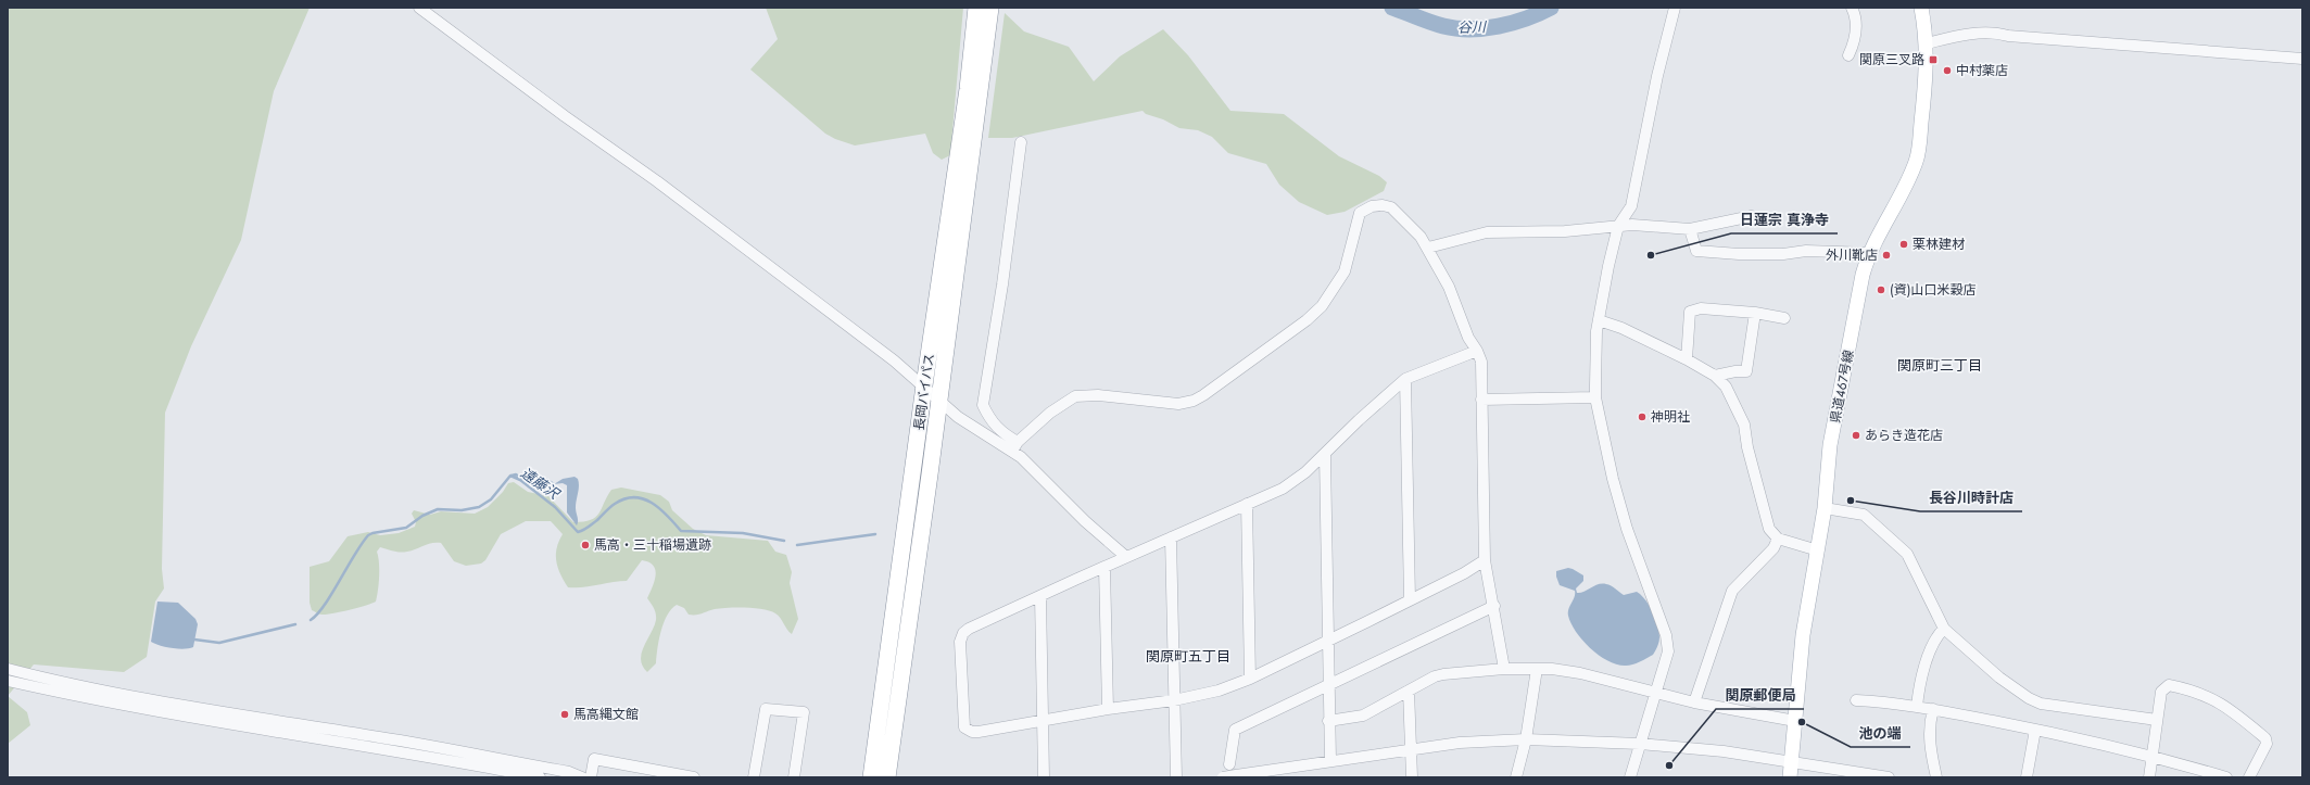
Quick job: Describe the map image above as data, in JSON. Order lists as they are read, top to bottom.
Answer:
{
  "streets": {
    "highway": ["長岡バイパス"],
    "main road": ["県道467号線"]
  },
  "districts": ["関原町三丁目", "関原町五丁目"],
  "water": ["谷川", "遠藤沢"],
  "places": {
    "transit": ["関原三叉路"],
    "other": [
      "中村薬店",
      "栗林建材",
      "日蓮宗 真浄寺",
      "外川靴店",
      "(資)山口米穀店",
      "神明社",
      "あらき造花店",
      "長谷川時計店",
      "馬高・三十稲場遺跡",
      "馬高縄文館",
      "池の端",
      "関原郵便局"
    ]
  }
}
